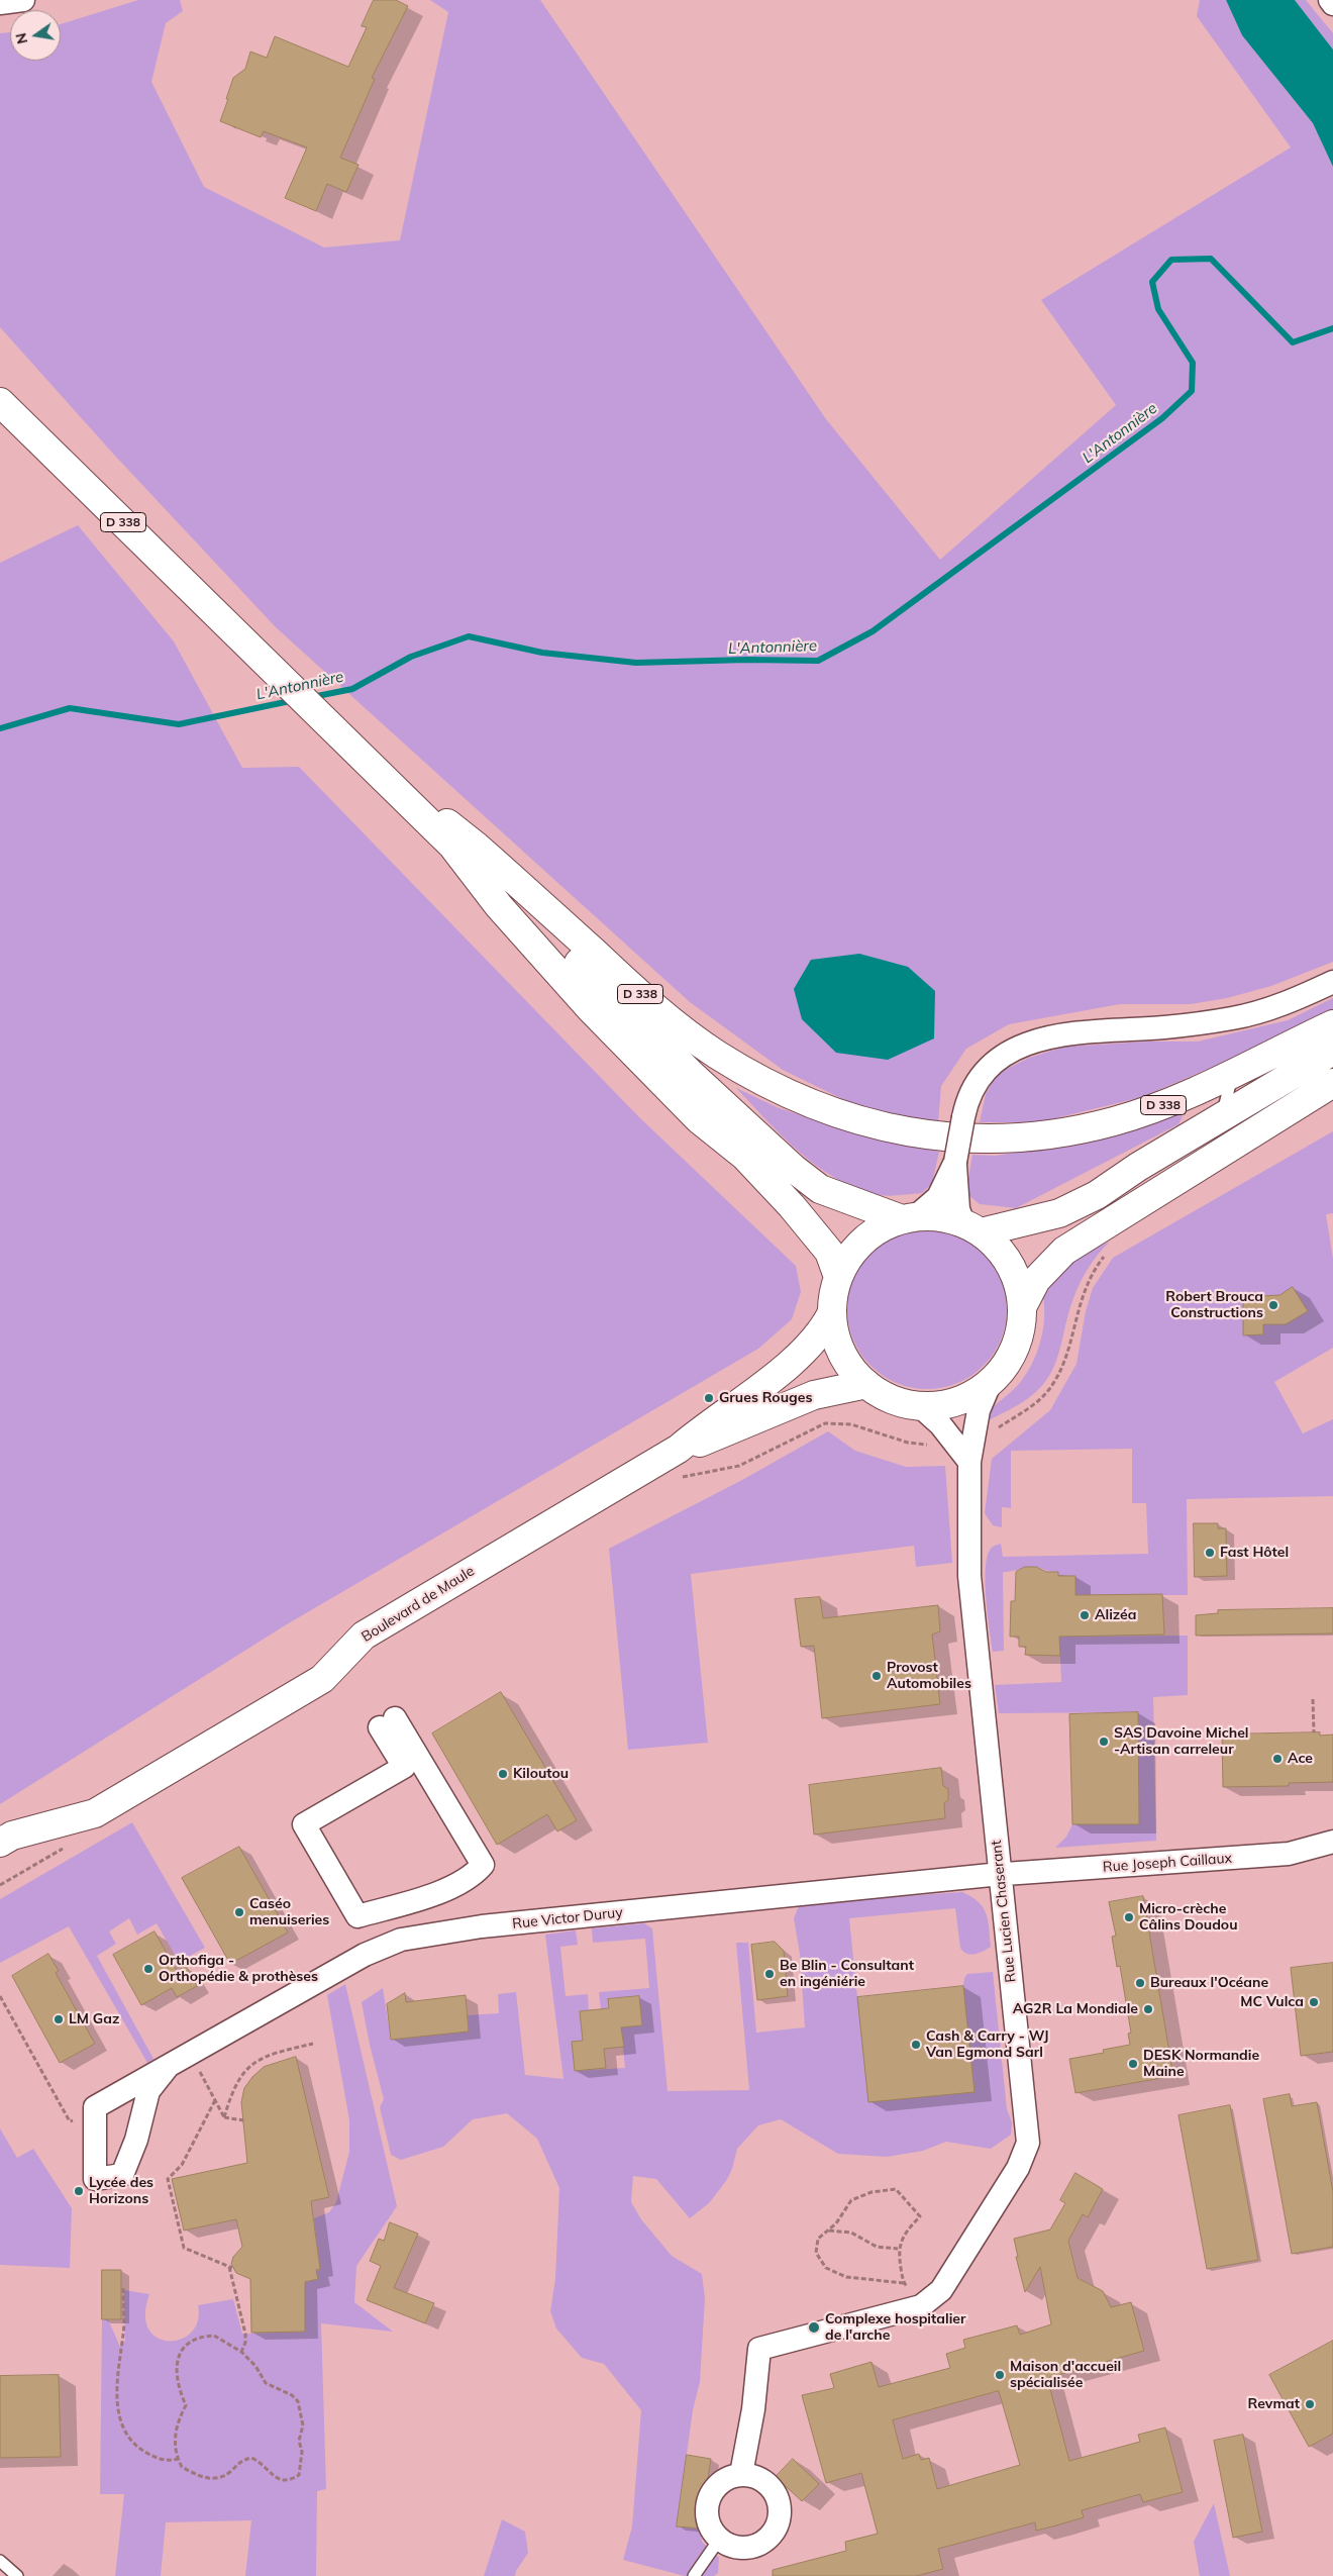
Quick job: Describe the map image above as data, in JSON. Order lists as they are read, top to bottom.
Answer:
{
  "streets": {
    "main road": ["D 338", "Boulevard de Maule"],
    "street": ["Rue Joseph Caillaux", "Rue Lucien Chaserant", "Rue Victor Duruy"]
  },
  "crossings": [
    ["Rue Joseph Caillaux", "Rue Lucien Chaserant"],
    ["Rue Joseph Caillaux", "Rue Victor Duruy"],
    ["Rue Lucien Chaserant", "Rue Victor Duruy"]
  ],
  "water": ["L'Antonnière"],
  "places": [
    "Robert Brouca Constructions",
    "Grues Rouges",
    "Fast Hôtel",
    "Alizéa",
    "Provost Automobiles",
    "SAS Davoine Michel -Artisan carreleur",
    "Ace",
    "Kiloutou",
    "Caséo menuiseries",
    "Micro-crèche Câlins Doudou",
    "Orthofiga - Orthopédie & prothèses",
    "Be Blin - Consultant en ingéniérie",
    "Bureaux l'Océane",
    "MC Vulca",
    "AG2R La Mondiale",
    "LM Gaz",
    "Cash & Carry - WJ Van Egmond Sarl",
    "DESK Normandie Maine",
    "Lycée des Horizons",
    "Complexe hospitalier de l'arche",
    "Maison d'accueil spécialisée",
    "Revmat"
  ],
  "north": "left"
}
